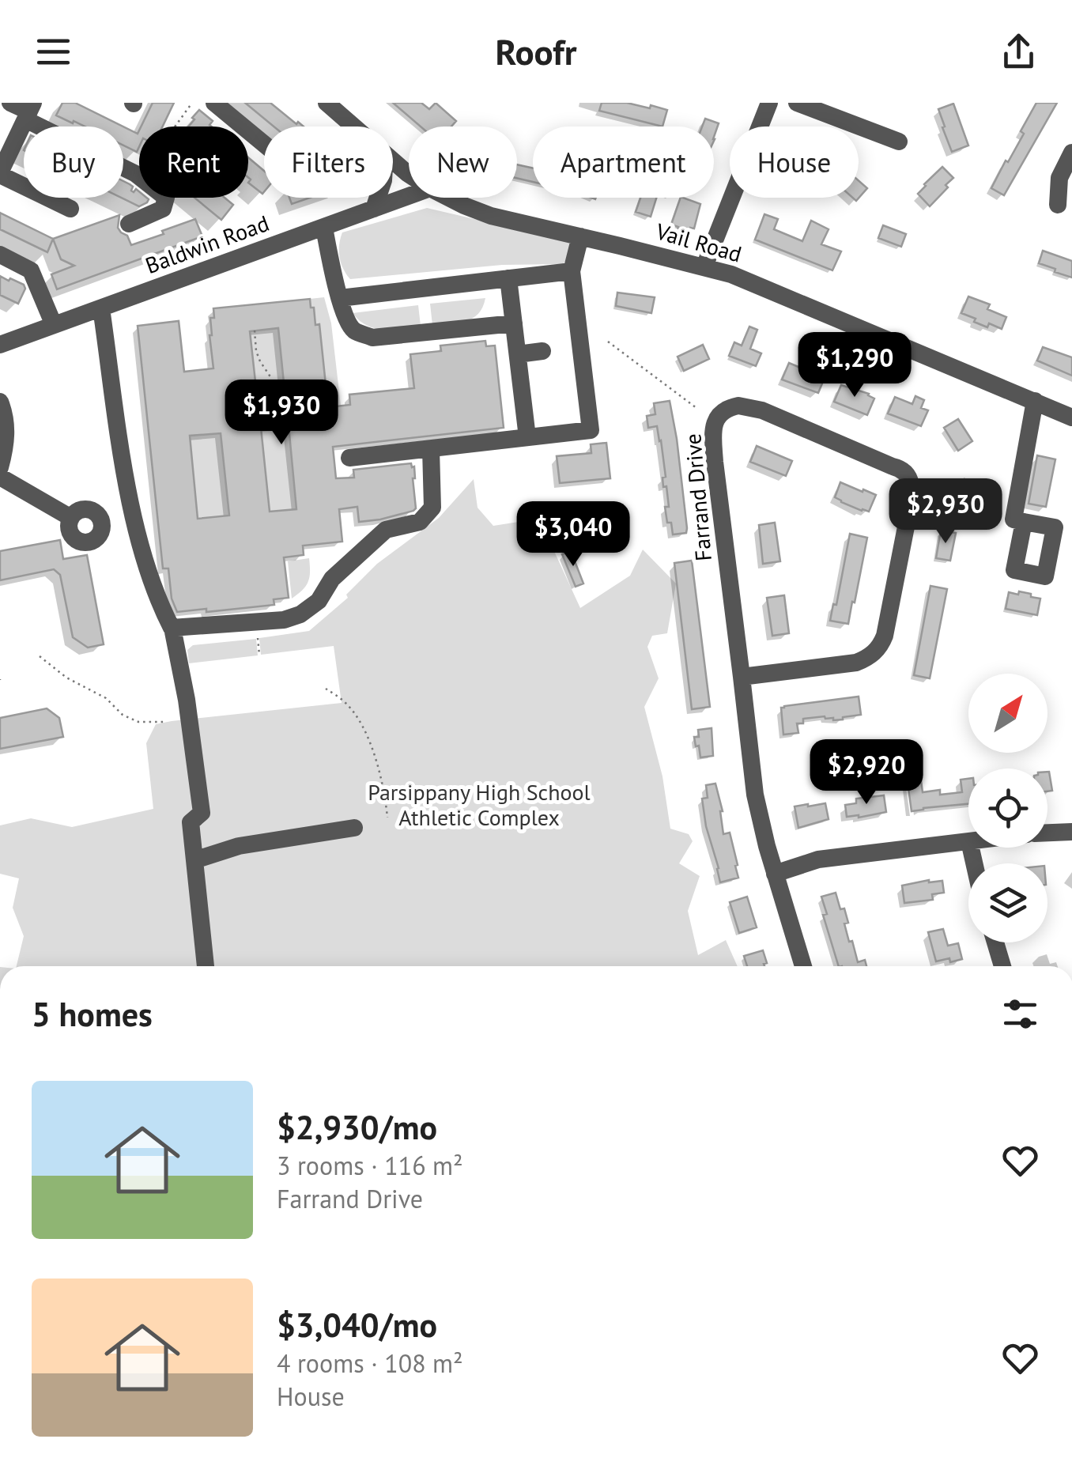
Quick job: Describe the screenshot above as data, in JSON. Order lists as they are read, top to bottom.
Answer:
{
  "streets": {
    "street": ["Vail Road", "Baldwin Road", "Farrand Drive"]
  },
  "parks": ["Parsippany High School Athletic Complex"],
  "north": "top right",
  "page": {
    "header": "Roofr",
    "chip": [
      "Buy",
      "Rent",
      "Filters",
      "New",
      "Apartment",
      "House"
    ],
    "price": [
      "$1,290",
      "$1,930",
      "$2,930",
      "$3,040",
      "$2,920"
    ],
    "heading": "5 homes",
    "list": [
      {
        "name": "$2,930/mo",
        "note": "3 rooms · 116 m² · Farrand Drive"
      },
      {
        "name": "$3,040/mo",
        "note": "4 rooms · 108 m² · House"
      }
    ]
  }
}
